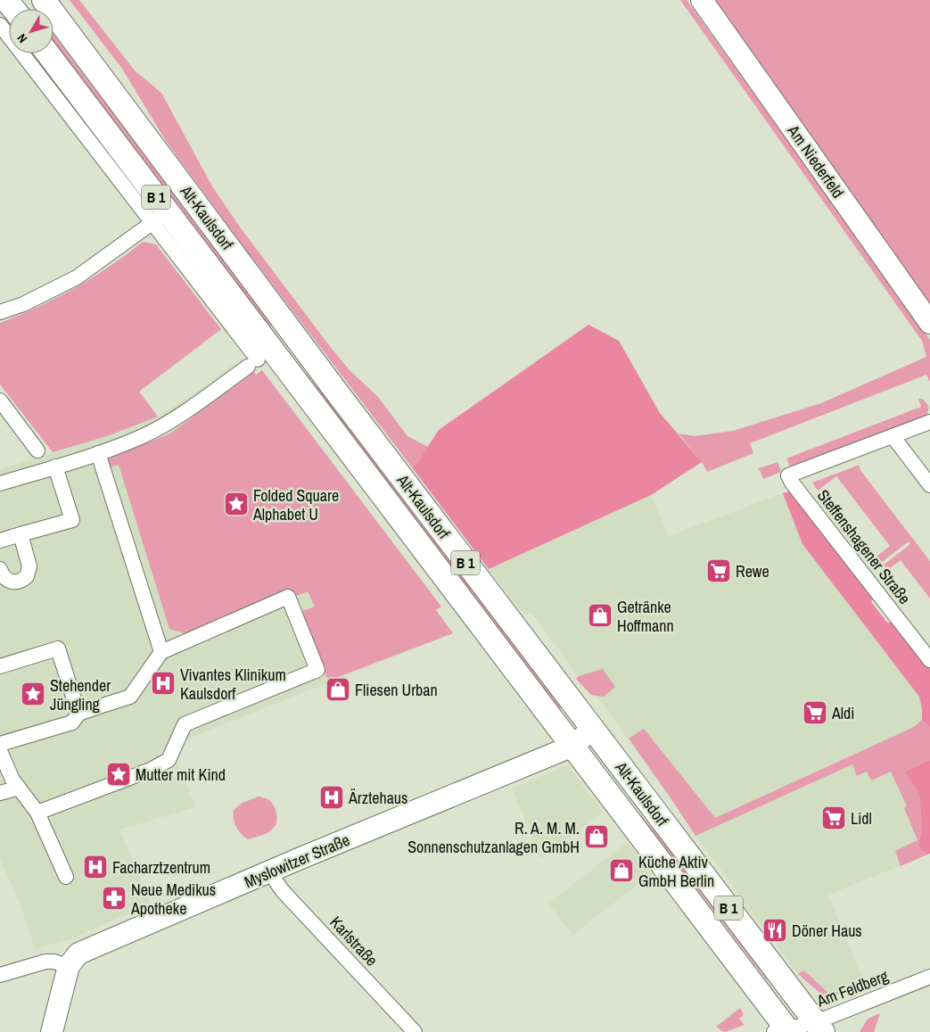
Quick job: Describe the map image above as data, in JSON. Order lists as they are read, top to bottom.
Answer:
{
  "streets": {
    "main road": ["B 1", "Alt-Kaulsdorf"],
    "street": [
      "Am Niederfeld",
      "Steffenshagener Straße",
      "Myslowitzer Straße",
      "Karlstraße",
      "Am Feldberg"
    ]
  },
  "crossings": [
    ["Alt-Kaulsdorf", "Myslowitzer Straße"],
    ["Alt-Kaulsdorf", "Am Feldberg"],
    ["Myslowitzer Straße", "Karlstraße"]
  ],
  "places": {
    "place": ["Folded Square Alphabet U", "Stehender Jüngling", "Mutter mit Kind"],
    "supermarket": ["Rewe", "Aldi", "Lidl"],
    "shop": [
      "Getränke Hoffmann",
      "Fliesen Urban",
      "R. A. M. M. Sonnenschutzanlagen GmbH",
      "Küche Aktiv GmbH Berlin"
    ],
    "hospital": ["Vivantes Klinikum Kaulsdorf", "Ärztehaus", "Facharztzentrum"],
    "pharmacy": ["Neue Medikus Apotheke"],
    "restaurant": ["Döner Haus"]
  },
  "north": "bottom left"
}
